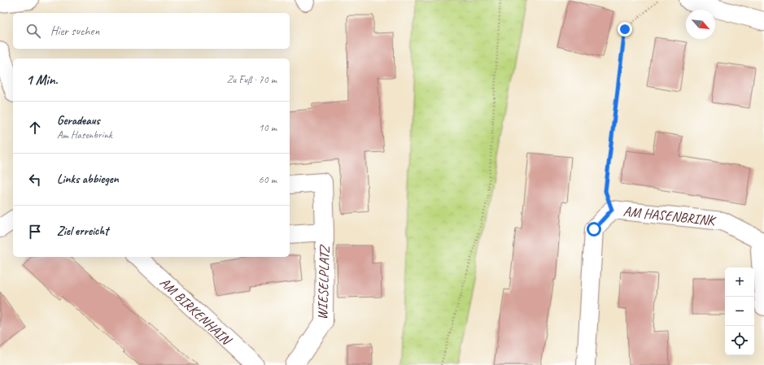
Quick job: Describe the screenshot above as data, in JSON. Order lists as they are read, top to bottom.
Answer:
{
  "streets": {
    "street": ["AM HASENBRINK", "WIESELPLATZ", "AM BIRKENHAIN"]
  },
  "north": "bottom right",
  "page": {
    "search": "Hier suchen",
    "heading": ["1 Min.", "Zu Fuß · 70 m"],
    "list": [
      ["Geradeaus", "Am Hasenbrink", "10 m"],
      ["Links abbiegen", "60 m"],
      "Ziel erreicht"
    ],
    "map_buttons": ["+", "−"]
  }
}
